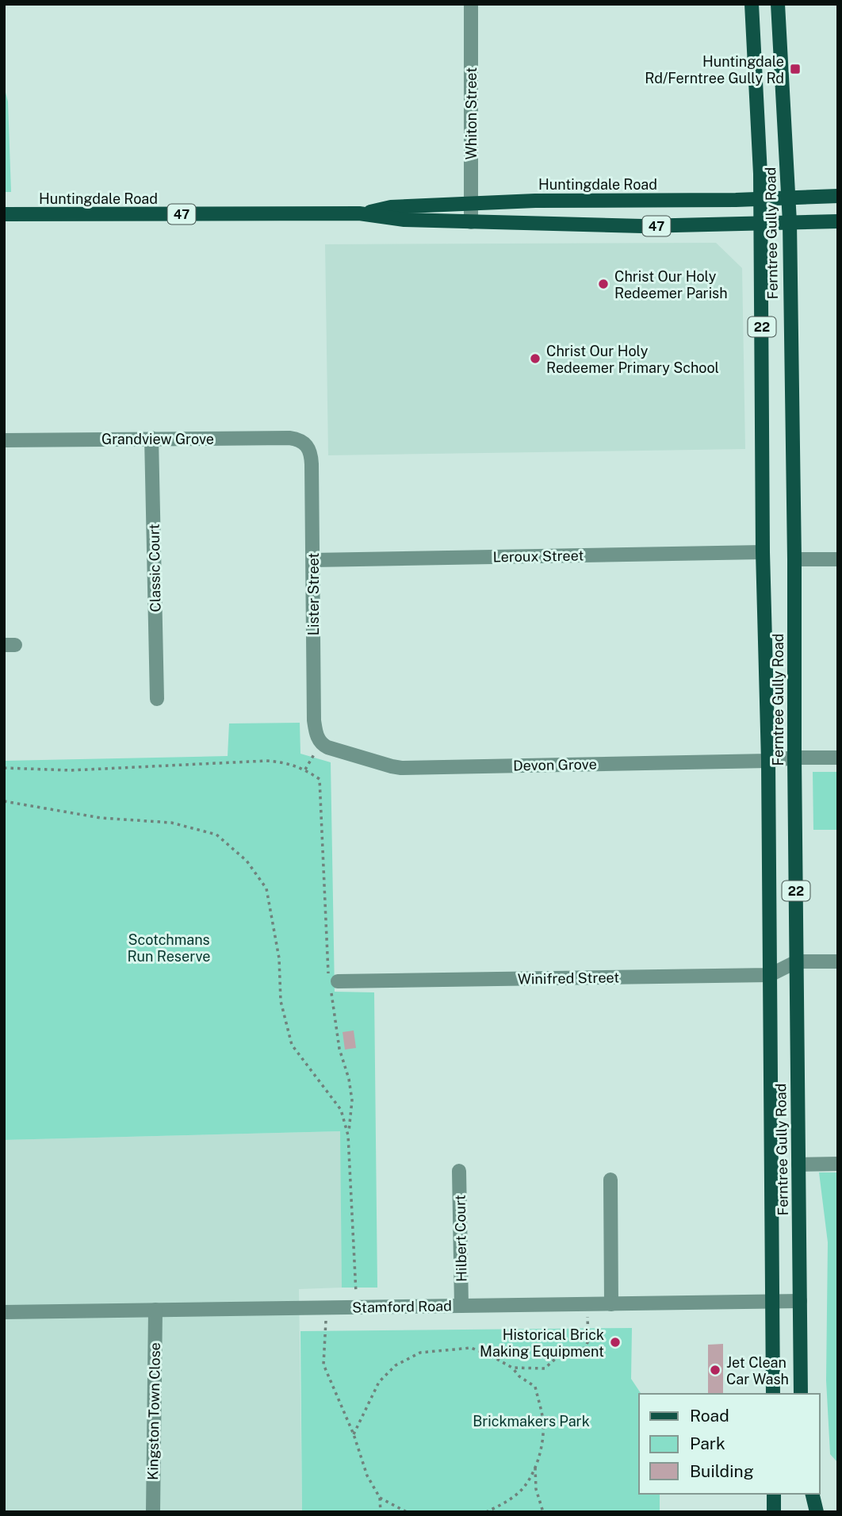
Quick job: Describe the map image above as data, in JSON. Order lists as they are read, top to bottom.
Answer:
{
  "streets": {
    "main road": [
      "Huntingdale Road",
      "47",
      "Ferntree Gully Road",
      "22"
    ],
    "street": [
      "Whiton Street",
      "Grandview Grove",
      "Leroux Street",
      "Classic Court",
      "Lister Street",
      "Devon Grove",
      "Winifred Street",
      "Hilbert Court",
      "Stamford Road",
      "Kingston Town Close"
    ]
  },
  "crossings": [
    ["Whiton Street", "Huntingdale Road"],
    ["Huntingdale Road", "Ferntree Gully Road"],
    ["Ferntree Gully Road", "Leroux Street"],
    ["Ferntree Gully Road", "Devon Grove"],
    ["Ferntree Gully Road", "Winifred Street"],
    ["Ferntree Gully Road", "Stamford Road"],
    ["Grandview Grove", "Classic Court"],
    ["Grandview Grove", "Lister Street"],
    ["Leroux Street", "Lister Street"],
    ["Lister Street", "Devon Grove"],
    ["Hilbert Court", "Stamford Road"],
    ["Stamford Road", "Kingston Town Close"]
  ],
  "parks": ["Scotchmans Run Reserve", "Brickmakers Park"],
  "places": {
    "transit": ["Huntingdale Rd/Ferntree Gully Rd"],
    "other": [
      "Christ Our Holy Redeemer Parish",
      "Christ Our Holy Redeemer Primary School",
      "Historical Brick Making Equipment",
      "Jet Clean Car Wash"
    ]
  },
  "legend": ["Road", "Park", "Building"]
}
